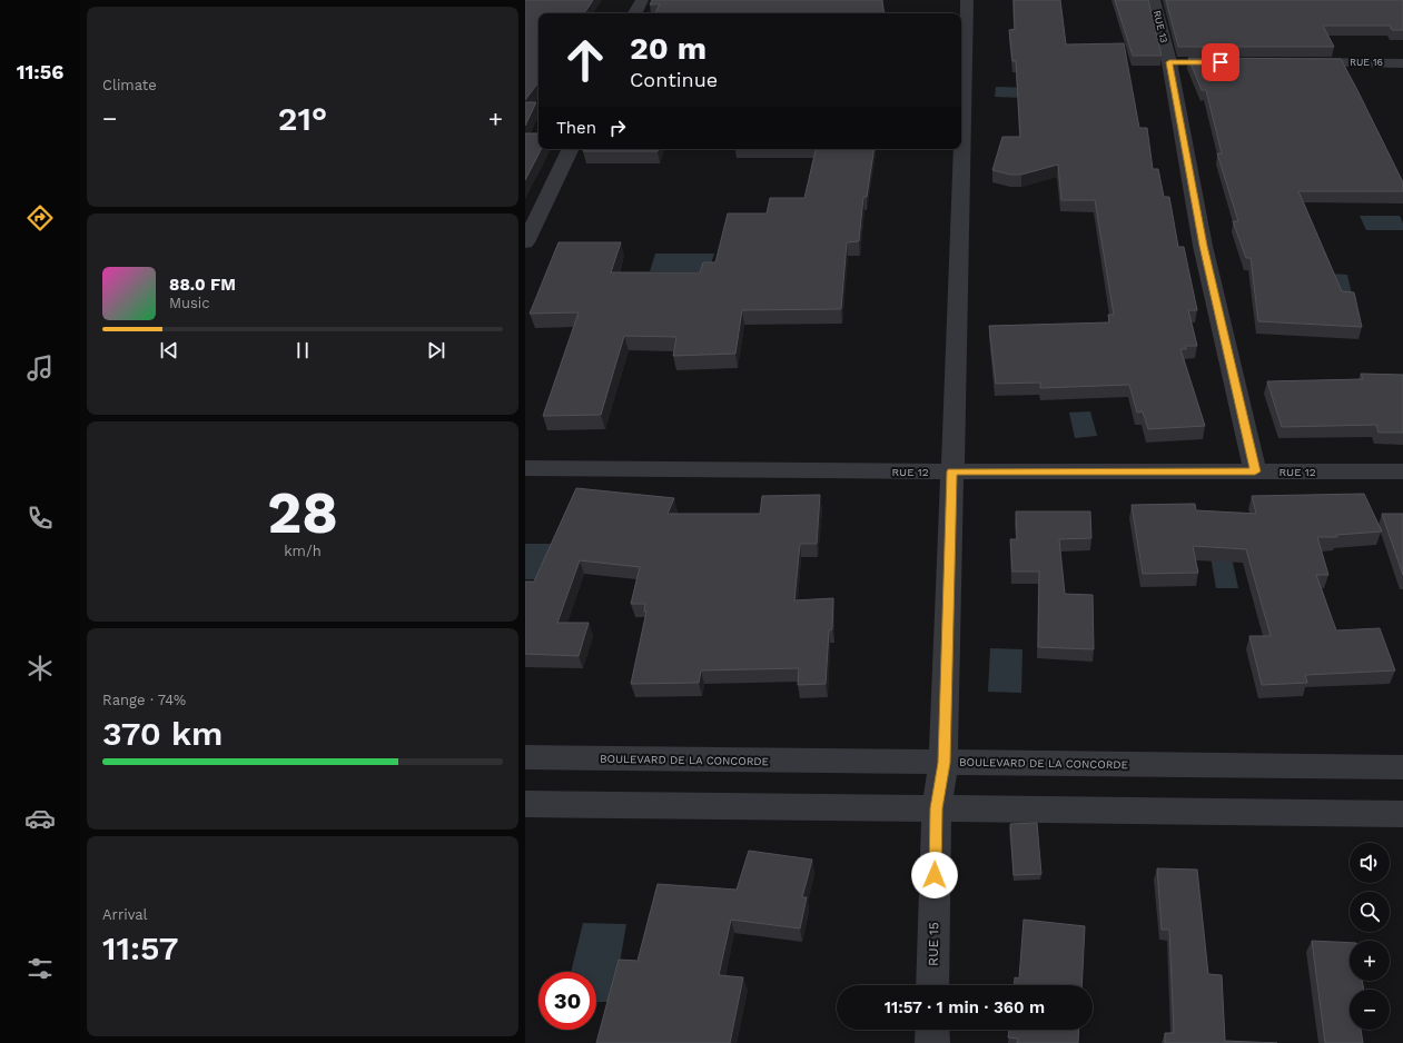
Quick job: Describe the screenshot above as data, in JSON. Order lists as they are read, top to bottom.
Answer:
{
  "streets": {
    "street": [
      "RUE 13",
      "RUE 16",
      "RUE 12",
      "BOULEVARD DE LA CONCORDE",
      "RUE 15"
    ]
  },
  "crossings": [
    ["RUE 13", "RUE 12"],
    ["RUE 12", "RUE 15"],
    ["BOULEVARD DE LA CONCORDE", "RUE 15"]
  ],
  "page": {
    "tabs": "11:56",
    "tile": [
      "Climate",
      ["28", "km/h"],
      ["Range · 74%", "370 km"],
      ["Arrival", "11:57"]
    ],
    "turn": ["20 m", "Continue"],
    "heat": ["−", "21°", "+"],
    "then": "Then",
    "song": ["88.0 FM", "Music"],
    "map_buttons": ["+", "−"],
    "limit": "30",
    "trip": "11:57 · 1 min · 360 m"
  }
}
